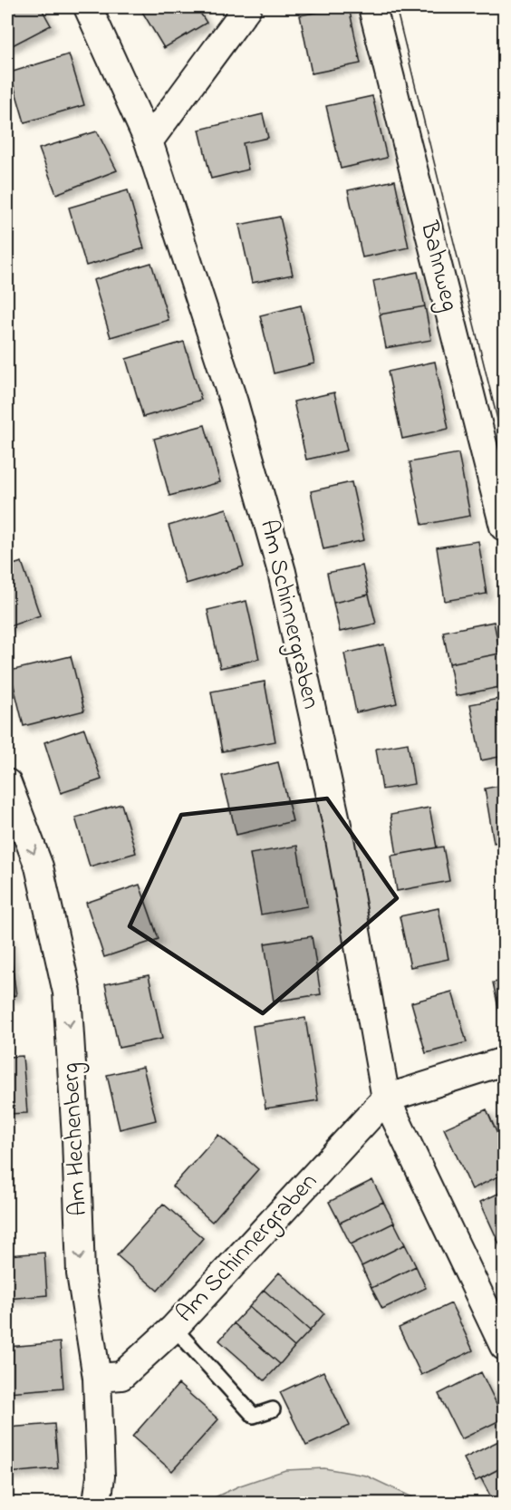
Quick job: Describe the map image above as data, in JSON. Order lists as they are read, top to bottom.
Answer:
{
  "streets": {
    "street": ["Bahnweg", "Am Schinnergraben", "Am Hechenberg"]
  },
  "crossings": [
    ["Am Schinnergraben", "Am Hechenberg"]
  ],
  "one_way": ["Am Hechenberg"]
}
